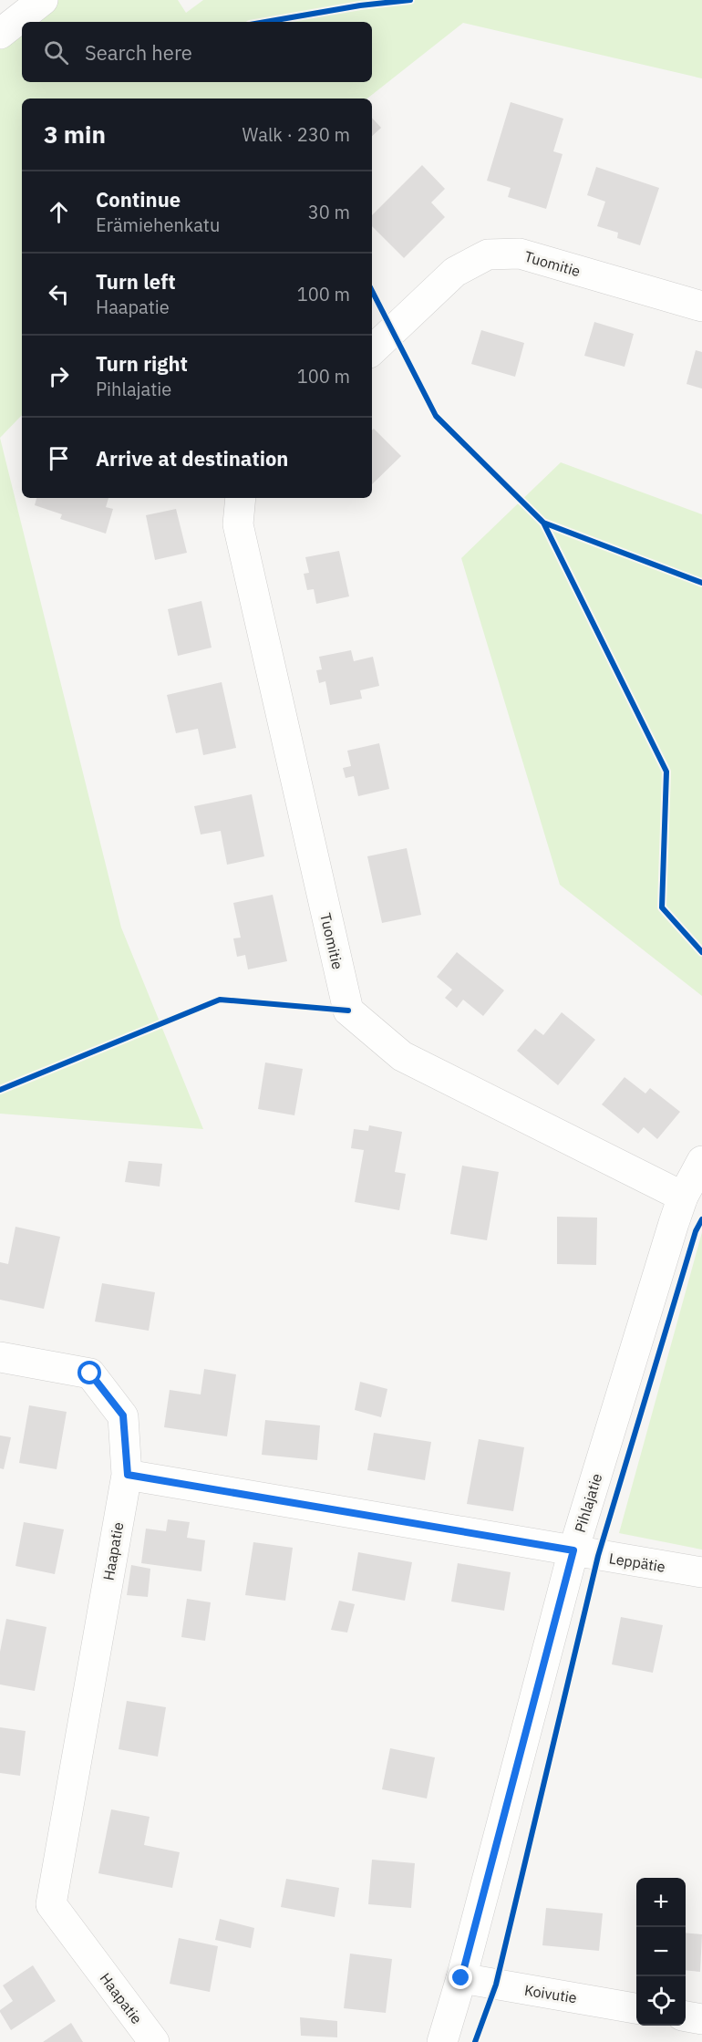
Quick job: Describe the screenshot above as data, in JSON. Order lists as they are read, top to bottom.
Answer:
{
  "streets": {
    "street": [
      "Tuomitie",
      "Pihlajatie",
      "Haapatie",
      "Leppätie",
      "Koivutie"
    ]
  },
  "crossings": [
    ["Tuomitie", "Pihlajatie"],
    ["Pihlajatie", "Leppätie"],
    ["Pihlajatie", "Koivutie"]
  ],
  "page": {
    "search": "Search here",
    "heading": ["3 min", "Walk · 230 m"],
    "list": [
      ["Continue", "Erämiehenkatu", "30 m"],
      ["Turn left", "Haapatie", "100 m"],
      ["Turn right", "Pihlajatie", "100 m"],
      "Arrive at destination"
    ],
    "map_buttons": ["+", "−"]
  }
}
